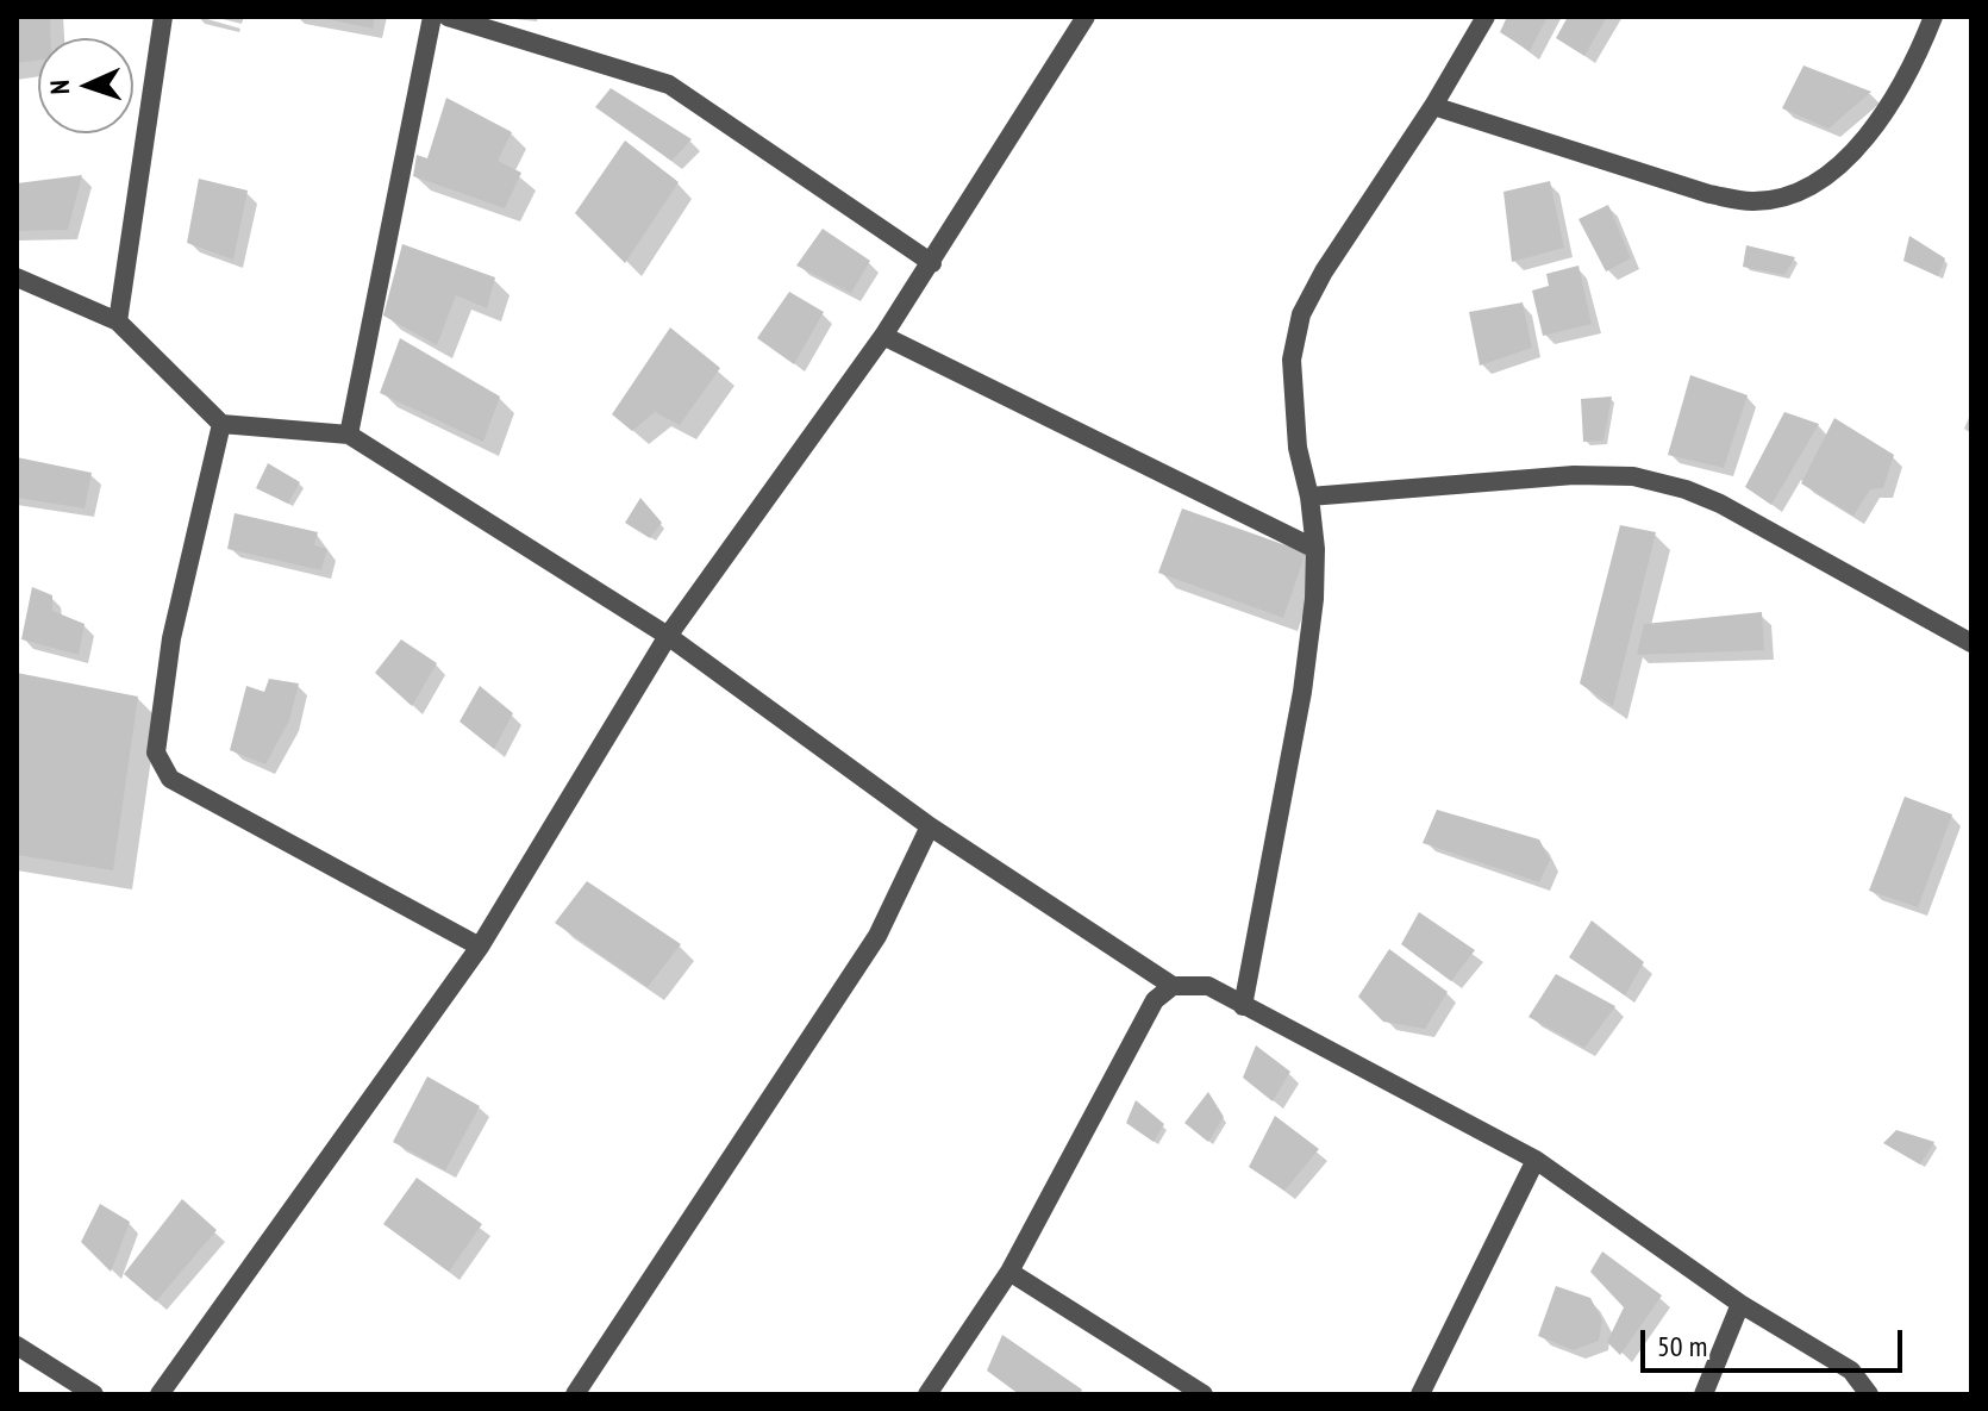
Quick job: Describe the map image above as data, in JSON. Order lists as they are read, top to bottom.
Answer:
{
  "scale_bar": "50 m",
  "north": "left"
}
